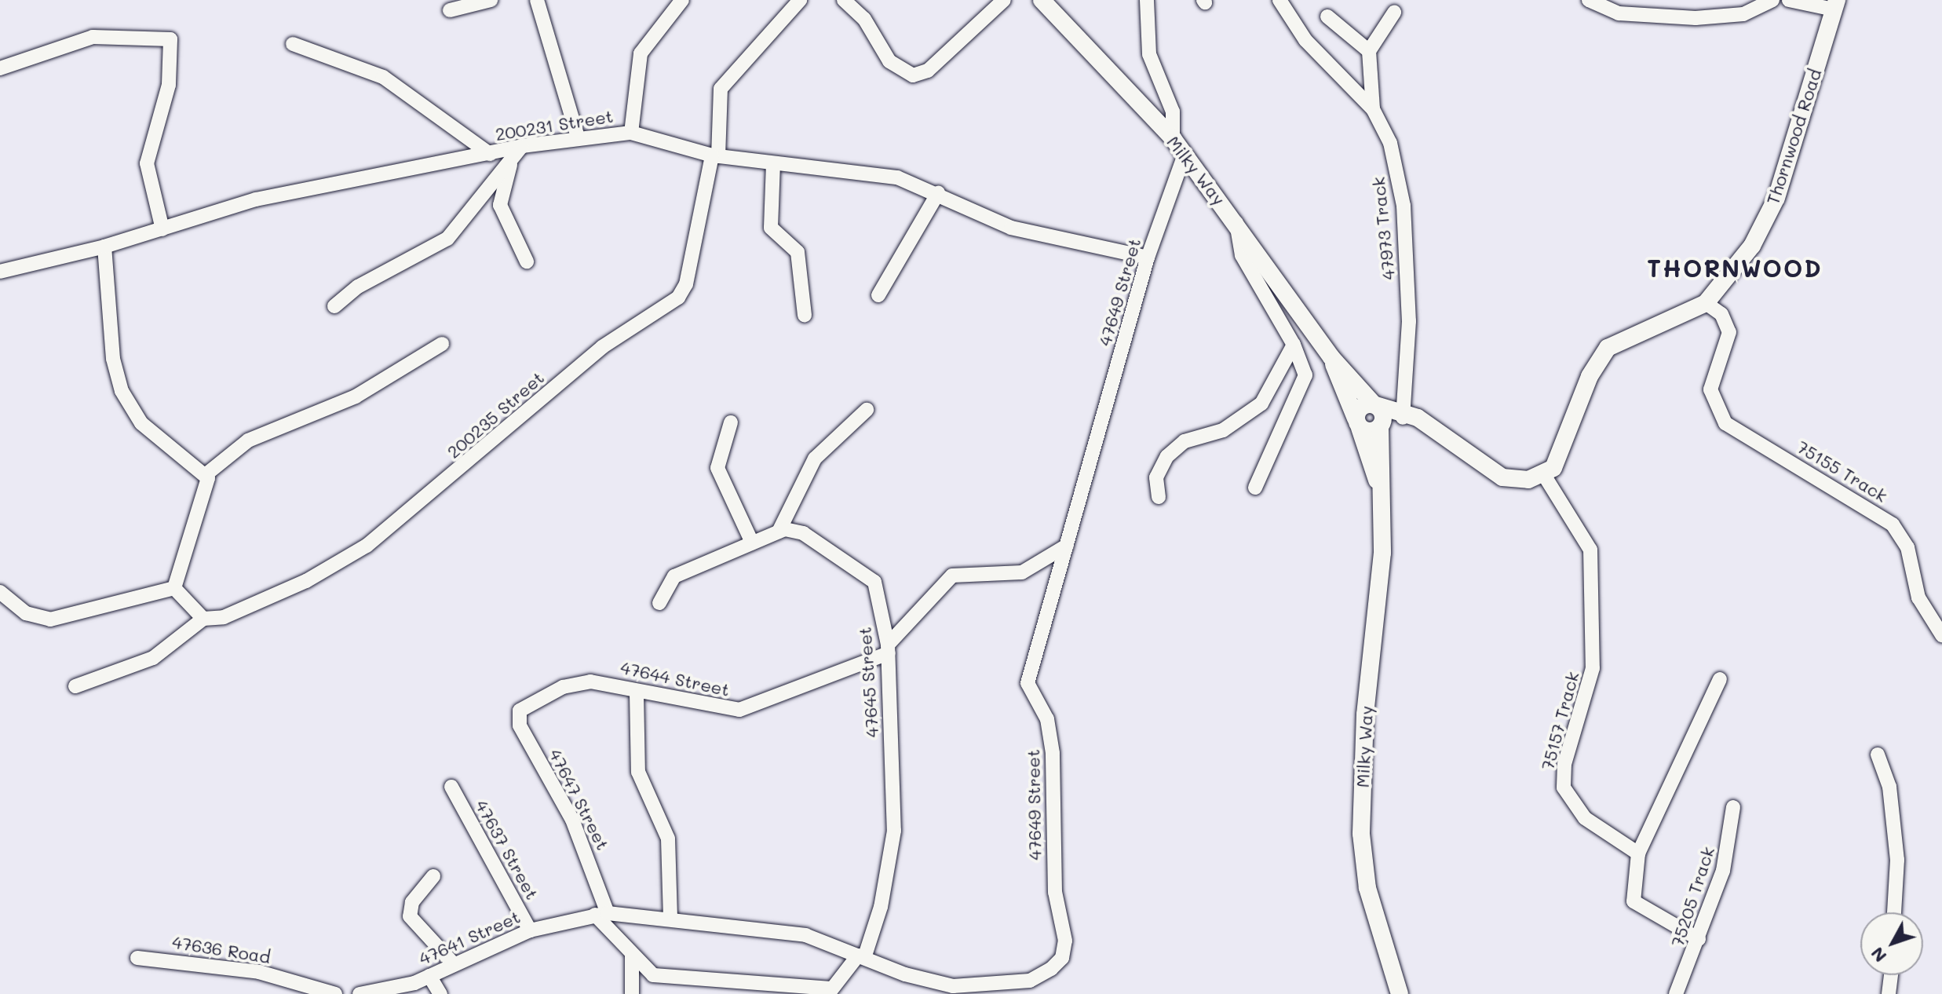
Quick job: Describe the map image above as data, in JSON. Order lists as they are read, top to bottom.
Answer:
{
  "streets": {
    "street": [
      "200231 Street",
      "Thornwood Road",
      "Milky Way",
      "47973 Track",
      "47649 Street",
      "200235 Street",
      "75155 Track",
      "47644 Street",
      "47645 Street",
      "75157 Track",
      "47647 Street",
      "47637 Street",
      "75205 Track",
      "47641 Street",
      "47636 Road"
    ]
  },
  "crossings": [
    ["200231 Street", "47649 Street"],
    ["200231 Street", "200235 Street"],
    ["Thornwood Road", "75155 Track"],
    ["Thornwood Road", "75157 Track"],
    ["Milky Way", "47649 Street"],
    ["47649 Street", "47645 Street"],
    ["47649 Street", "47641 Street"],
    ["47644 Street", "47645 Street"],
    ["47644 Street", "47647 Street"],
    ["47647 Street", "47641 Street"],
    ["47637 Street", "47641 Street"]
  ],
  "districts": ["THORNWOOD"],
  "north": "bottom left"
}
